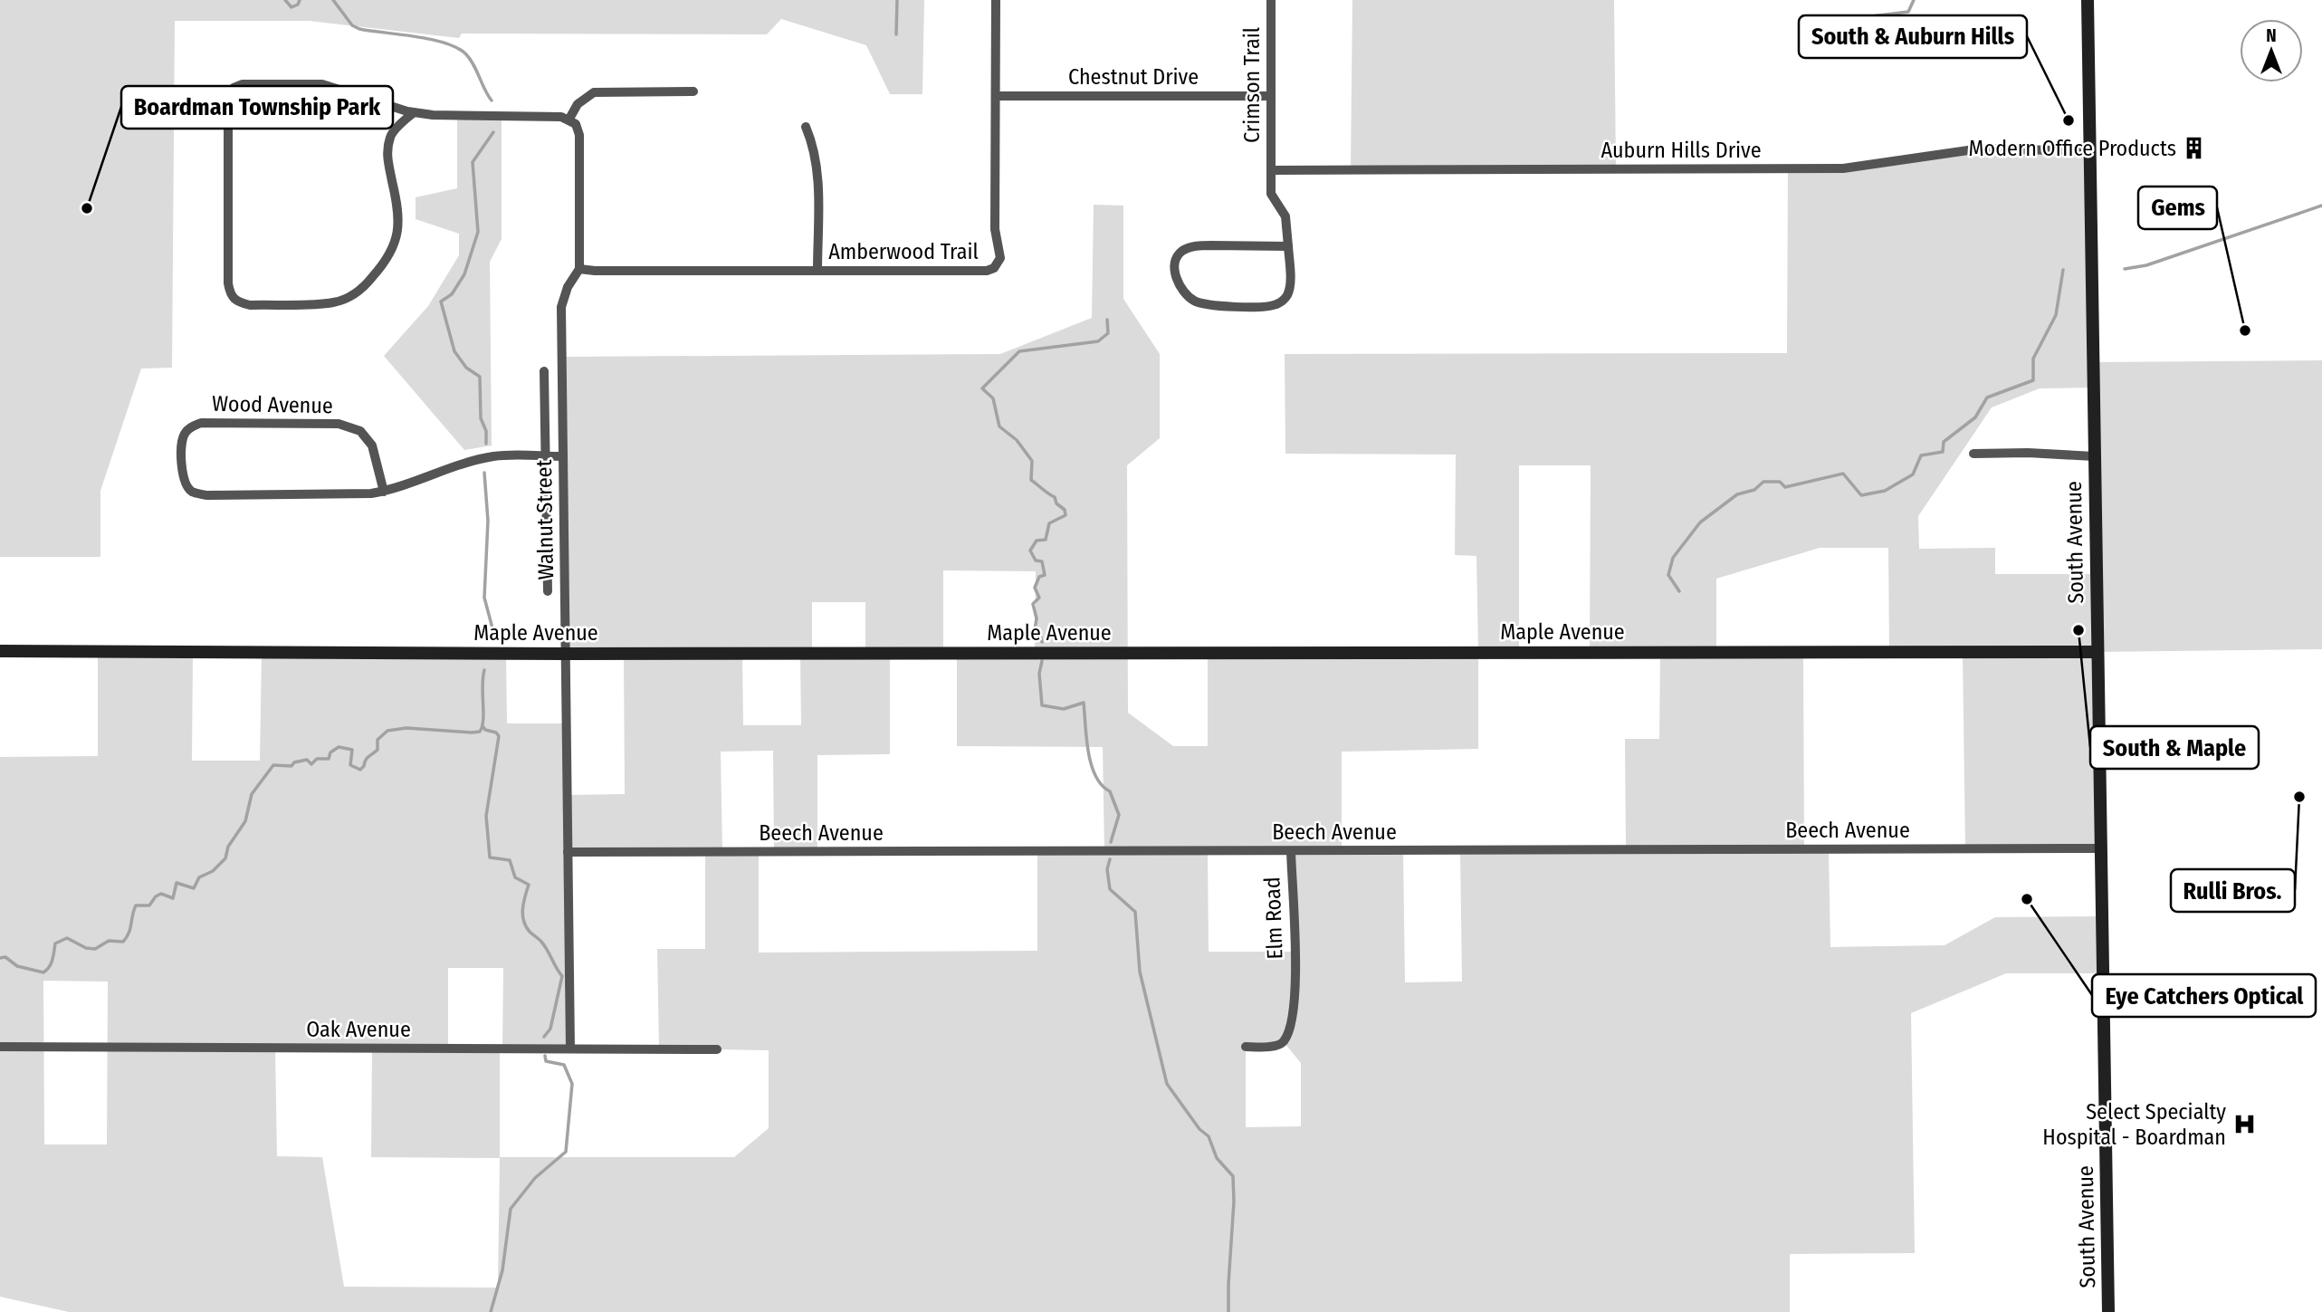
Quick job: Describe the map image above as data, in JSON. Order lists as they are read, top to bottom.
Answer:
{
  "streets": {
    "street": [
      "Chestnut Drive",
      "Crimson Trail",
      "Auburn Hills Drive",
      "Amberwood Trail",
      "Wood Avenue",
      "Walnut Street",
      "South Avenue",
      "Maple Avenue",
      "Beech Avenue",
      "Elm Road",
      "Oak Avenue"
    ]
  },
  "crossings": [
    ["Chestnut Drive", "Crimson Trail"],
    ["Chestnut Drive", "Amberwood Trail"],
    ["Crimson Trail", "Auburn Hills Drive"],
    ["Auburn Hills Drive", "South Avenue"],
    ["Amberwood Trail", "Walnut Street"],
    ["Wood Avenue", "Walnut Street"],
    ["Walnut Street", "Maple Avenue"],
    ["Walnut Street", "Beech Avenue"],
    ["Walnut Street", "Oak Avenue"],
    ["South Avenue", "Maple Avenue"],
    ["South Avenue", "Beech Avenue"],
    ["Beech Avenue", "Elm Road"]
  ],
  "places": {
    "other": [
      "South & Auburn Hills",
      "Boardman Township Park",
      "Gems",
      "South & Maple",
      "Rulli Bros.",
      "Eye Catchers Optical"
    ],
    "building": ["Modern Office Products"],
    "hospital": ["Select Specialty Hospital - Boardman"]
  },
  "north": "top"
}
